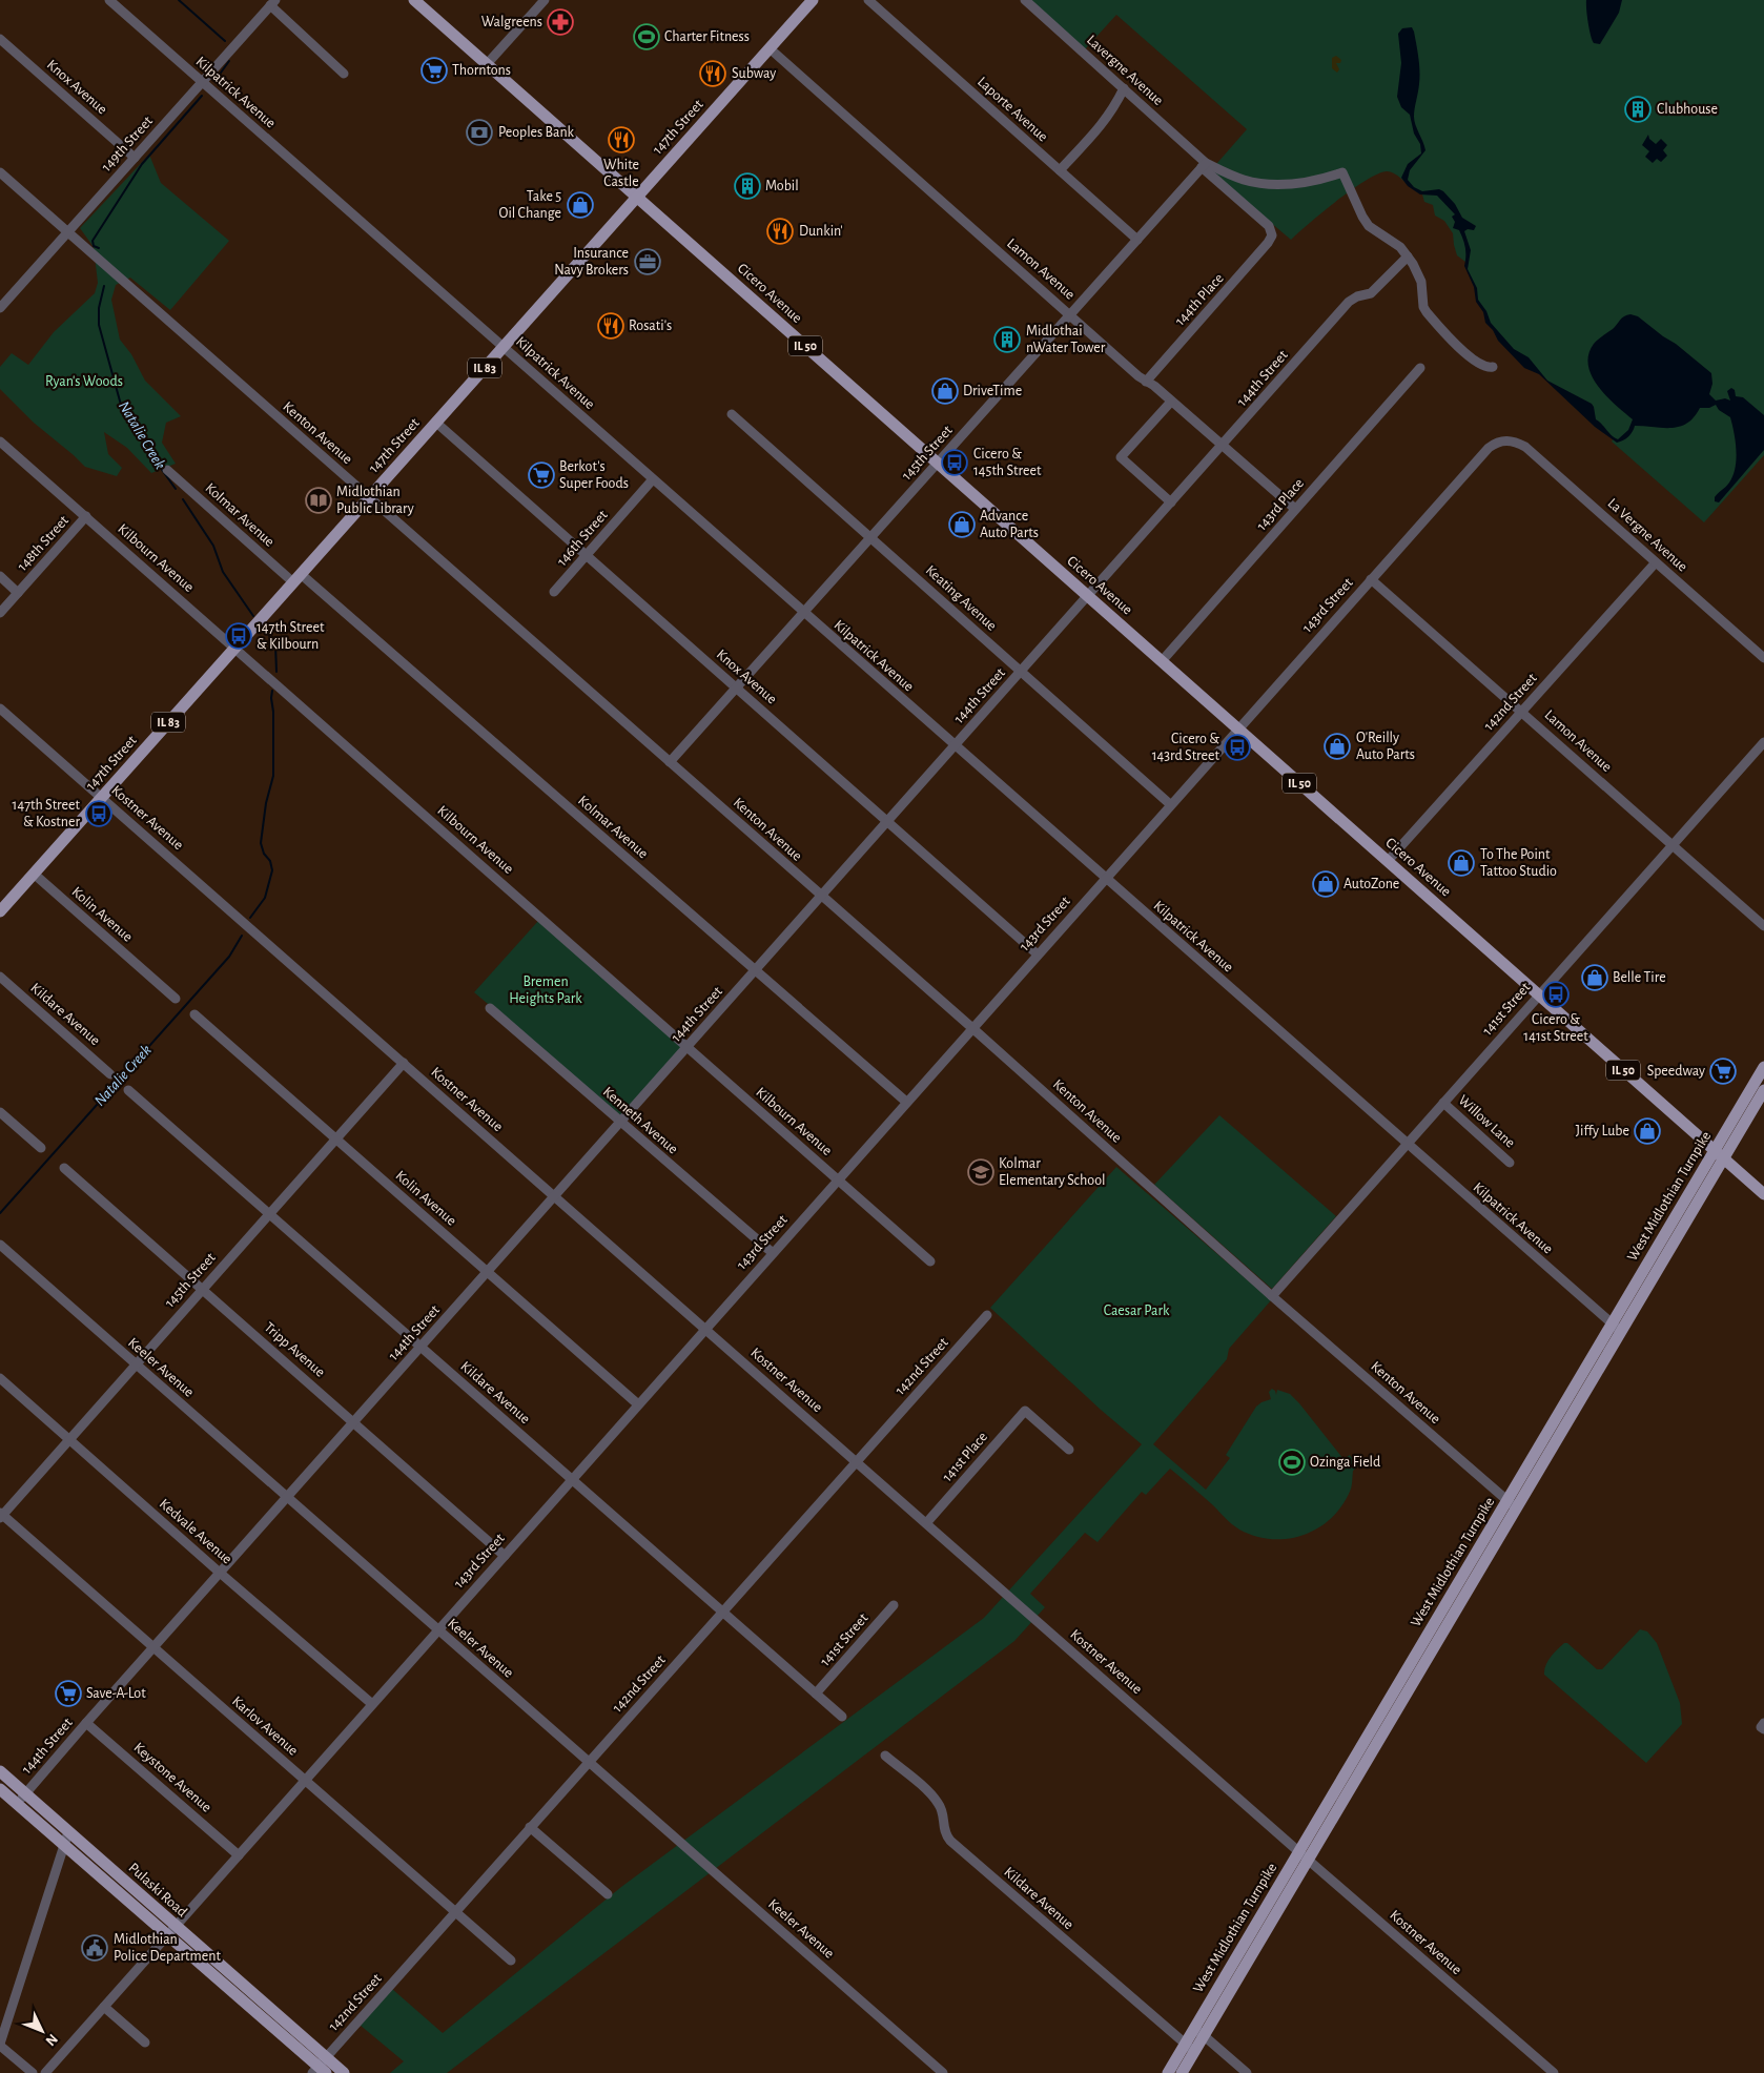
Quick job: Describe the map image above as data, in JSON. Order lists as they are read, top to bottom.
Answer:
{
  "streets": {
    "main road": [
      "147th Street",
      "Cicero Avenue",
      "IL 50",
      "IL 83",
      "West Midlothian Turnpike",
      "Pulaski Road"
    ],
    "street": [
      "Lavergne Avenue",
      "Knox Avenue",
      "Kilpatrick Avenue",
      "Laporte Avenue",
      "149th Street",
      "Lamon Avenue",
      "144th Place",
      "144th Street",
      "Kenton Avenue",
      "145th Street",
      "143rd Place",
      "Kolmar Avenue",
      "La Vergne Avenue",
      "146th Street",
      "148th Street",
      "Kilbourn Avenue",
      "Keating Avenue",
      "143rd Street",
      "142nd Street",
      "Kostner Avenue",
      "Kolin Avenue",
      "141st Street",
      "Kildare Avenue",
      "Kenneth Avenue",
      "Willow Lane",
      "Tripp Avenue",
      "Keeler Avenue",
      "141st Place",
      "Kedvale Avenue",
      "Karlov Avenue",
      "Keystone Avenue"
    ]
  },
  "crossings": [
    ["Lavergne Avenue", "144th Place"],
    ["Lavergne Avenue", "145th Street"],
    ["Knox Avenue", "147th Street"],
    ["Knox Avenue", "149th Street"],
    ["Knox Avenue", "144th Street"],
    ["Knox Avenue", "145th Street"],
    ["Knox Avenue", "146th Street"],
    ["Knox Avenue", "143rd Street"],
    ["Kilpatrick Avenue", "147th Street"],
    ["Kilpatrick Avenue", "149th Street"],
    ["Kilpatrick Avenue", "144th Street"],
    ["Kilpatrick Avenue", "145th Street"],
    ["Kilpatrick Avenue", "146th Street"],
    ["Kilpatrick Avenue", "143rd Street"],
    ["Kilpatrick Avenue", "141st Street"],
    ["Kilpatrick Avenue", "West Midlothian Turnpike"],
    ["Laporte Avenue", "145th Street"],
    ["147th Street", "Lamon Avenue"],
    ["147th Street", "Cicero Avenue"],
    ["147th Street", "Kenton Avenue"],
    ["147th Street", "Kolmar Avenue"],
    ["147th Street", "Kilbourn Avenue"],
    ["147th Street", "Kostner Avenue"],
    ["147th Street", "Kolin Avenue"],
    ["149th Street", "Kenton Avenue"],
    ["Lamon Avenue", "144th Place"],
    ["Lamon Avenue", "144th Street"],
    ["Lamon Avenue", "145th Street"],
    ["Lamon Avenue", "143rd Place"],
    ["Lamon Avenue", "143rd Street"],
    ["Lamon Avenue", "142nd Street"],
    ["Lamon Avenue", "141st Street"],
    ["Cicero Avenue", "144th Street"],
    ["Cicero Avenue", "145th Street"],
    ["Cicero Avenue", "143rd Place"],
    ["Cicero Avenue", "143rd Street"],
    ["Cicero Avenue", "142nd Street"],
    ["Cicero Avenue", "141st Street"],
    ["Cicero Avenue", "West Midlothian Turnpike"],
    ["144th Street", "Kenton Avenue"],
    ["144th Street", "Kolmar Avenue"],
    ["144th Street", "Kilbourn Avenue"],
    ["144th Street", "Keating Avenue"],
    ["144th Street", "Kostner Avenue"],
    ["144th Street", "Kolin Avenue"],
    ["144th Street", "Kildare Avenue"],
    ["144th Street", "Kenneth Avenue"],
    ["144th Street", "Tripp Avenue"],
    ["144th Street", "Keeler Avenue"],
    ["144th Street", "Kedvale Avenue"],
    ["144th Street", "Karlov Avenue"],
    ["144th Street", "Keystone Avenue"],
    ["144th Street", "Pulaski Road"],
    ["Kenton Avenue", "145th Street"],
    ["Kenton Avenue", "143rd Street"],
    ["Kenton Avenue", "141st Street"],
    ["Kenton Avenue", "West Midlothian Turnpike"],
    ["145th Street", "Keating Avenue"],
    ["145th Street", "Kostner Avenue"],
    ["145th Street", "Kolin Avenue"],
    ["145th Street", "Kildare Avenue"],
    ["145th Street", "Tripp Avenue"],
    ["145th Street", "Keeler Avenue"],
    ["145th Street", "Kedvale Avenue"],
    ["145th Street", "Karlov Avenue"],
    ["Kolmar Avenue", "143rd Street"],
    ["La Vergne Avenue", "143rd Street"],
    ["La Vergne Avenue", "142nd Street"],
    ["148th Street", "Kilbourn Avenue"],
    ["Kilbourn Avenue", "143rd Street"],
    ["Keating Avenue", "143rd Street"],
    ["143rd Street", "Kostner Avenue"],
    ["143rd Street", "Kolin Avenue"],
    ["143rd Street", "Kildare Avenue"],
    ["143rd Street", "Kenneth Avenue"],
    ["143rd Street", "Tripp Avenue"],
    ["143rd Street", "Keeler Avenue"],
    ["143rd Street", "Kedvale Avenue"],
    ["143rd Street", "Karlov Avenue"],
    ["143rd Street", "Keystone Avenue"],
    ["143rd Street", "Pulaski Road"],
    ["142nd Street", "Kostner Avenue"],
    ["142nd Street", "Kildare Avenue"],
    ["142nd Street", "Keeler Avenue"],
    ["142nd Street", "Karlov Avenue"],
    ["142nd Street", "Pulaski Road"],
    ["Kostner Avenue", "West Midlothian Turnpike"],
    ["Kostner Avenue", "141st Place"],
    ["141st Street", "Kildare Avenue"],
    ["141st Street", "Willow Lane"],
    ["Kildare Avenue", "West Midlothian Turnpike"]
  ],
  "water": ["Natalie Creek"],
  "parks": ["Ryan's Woods", "Bremen Heights Park", "Caesar Park"],
  "places": {
    "pharmacy": ["Walgreens"],
    "sports": ["Charter Fitness", "Ozinga Field"],
    "supermarket": [
      "Thorntons",
      "Berkot's Super Foods",
      "Speedway",
      "Save-A-Lot"
    ],
    "restaurant": [
      "Subway",
      "White Castle",
      "Dunkin'",
      "Rosati's"
    ],
    "building": ["Clubhouse", "Mobil", "Midlothai nWater Tower"],
    "bank": ["Peoples Bank"],
    "shop": [
      "Take 5 Oil Change",
      "DriveTime",
      "Advance Auto Parts",
      "O'Reilly Auto Parts",
      "To The Point Tattoo Studio",
      "AutoZone",
      "Belle Tire",
      "Jiffy Lube"
    ],
    "office": ["Insurance Navy Brokers"],
    "bus stop": [
      "Cicero & 145th Street",
      "147th Street & Kilbourn",
      "Cicero & 143rd Street",
      "147th Street & Kostner",
      "Cicero & 141st Street"
    ],
    "library": ["Midlothian Public Library"],
    "school or university": ["Kolmar Elementary School"],
    "public building": ["Midlothian Police Department"]
  },
  "north": "bottom right"
}
